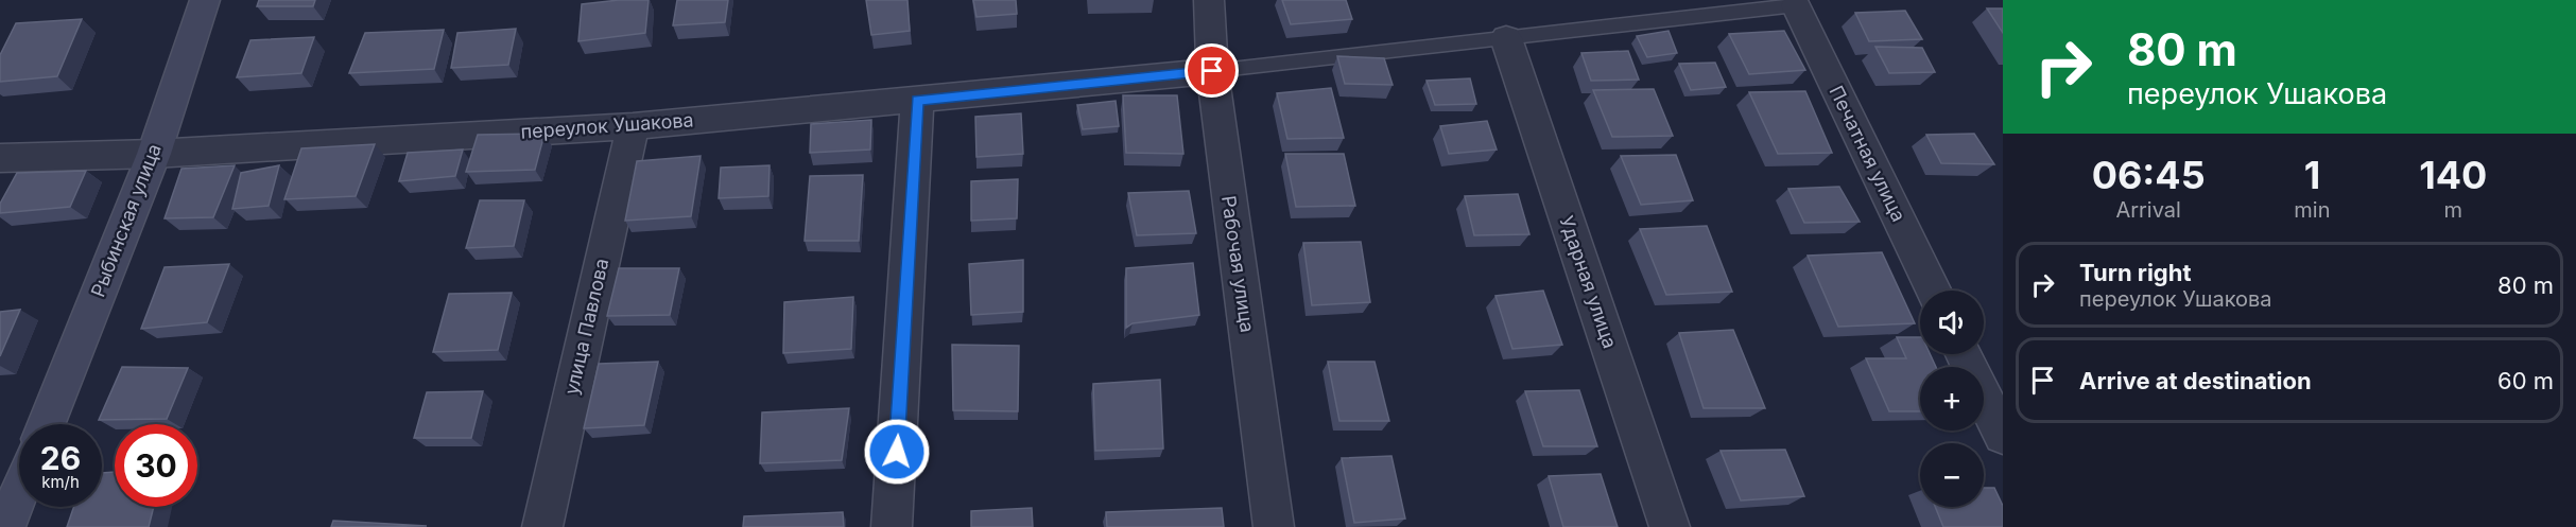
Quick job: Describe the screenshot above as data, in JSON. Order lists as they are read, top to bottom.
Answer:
{
  "streets": {
    "main road": ["Рыбинская улица"],
    "street": [
      "переулок Ушакова",
      "Печатная улица",
      "Рабочая улица",
      "Ударная улица",
      "улица Павлова"
    ]
  },
  "crossings": [
    ["переулок Ушакова", "Рыбинская улица"],
    ["переулок Ушакова", "Рабочая улица"],
    ["переулок Ушакова", "улица Павлова"]
  ],
  "page": {
    "turn": ["80 m", "переулок Ушакова"],
    "eta": [
      "06:45",
      "Arrival",
      "1",
      "min",
      "140",
      "m"
    ],
    "list": [
      {
        "name": "Turn right",
        "note": "переулок Ушакова",
        "value": "80 m"
      },
      {
        "name": "Arrive at destination",
        "value": "60 m"
      }
    ],
    "map_buttons": ["+", "−"],
    "speed": "26 km/h",
    "limit": "30"
  }
}
